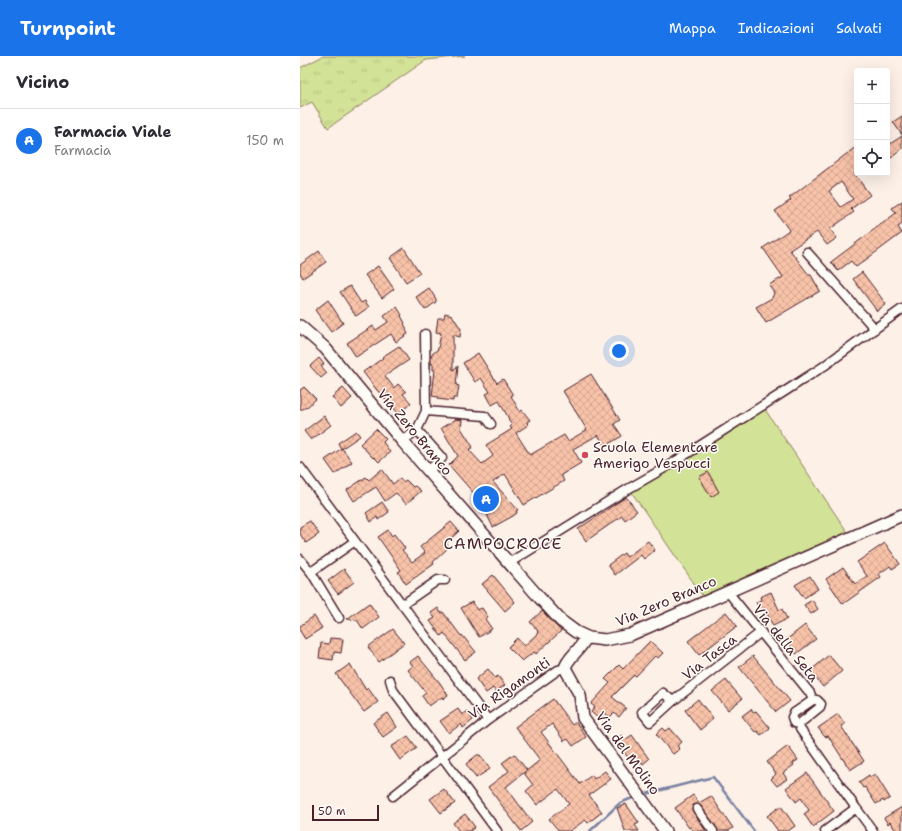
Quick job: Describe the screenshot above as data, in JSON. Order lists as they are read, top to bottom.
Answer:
{
  "streets": {
    "street": [
      "Via Zero Branco",
      "Via della Seta",
      "Via Tasca",
      "Via Rigamonti",
      "Via del Molino"
    ]
  },
  "crossings": [
    ["Via Zero Branco", "Via della Seta"],
    ["Via Zero Branco", "Via Rigamonti"],
    ["Via della Seta", "Via Tasca"],
    ["Via Rigamonti", "Via del Molino"]
  ],
  "districts": ["CAMPOCROCE"],
  "places": ["Scuola Elementare Amerigo Vespucci"],
  "scale_bar": "50 m",
  "page": {
    "header": "Turnpoint",
    "nav": ["Mappa", "Indicazioni", "Salvati"],
    "heading": "Vicino",
    "map_buttons": ["+", "−"],
    "list": [
      {
        "mark": "A",
        "name": "Farmacia Viale",
        "note": "Farmacia",
        "value": "150 m"
      }
    ],
    "pins": "A",
    "scale": "50 m"
  }
}
